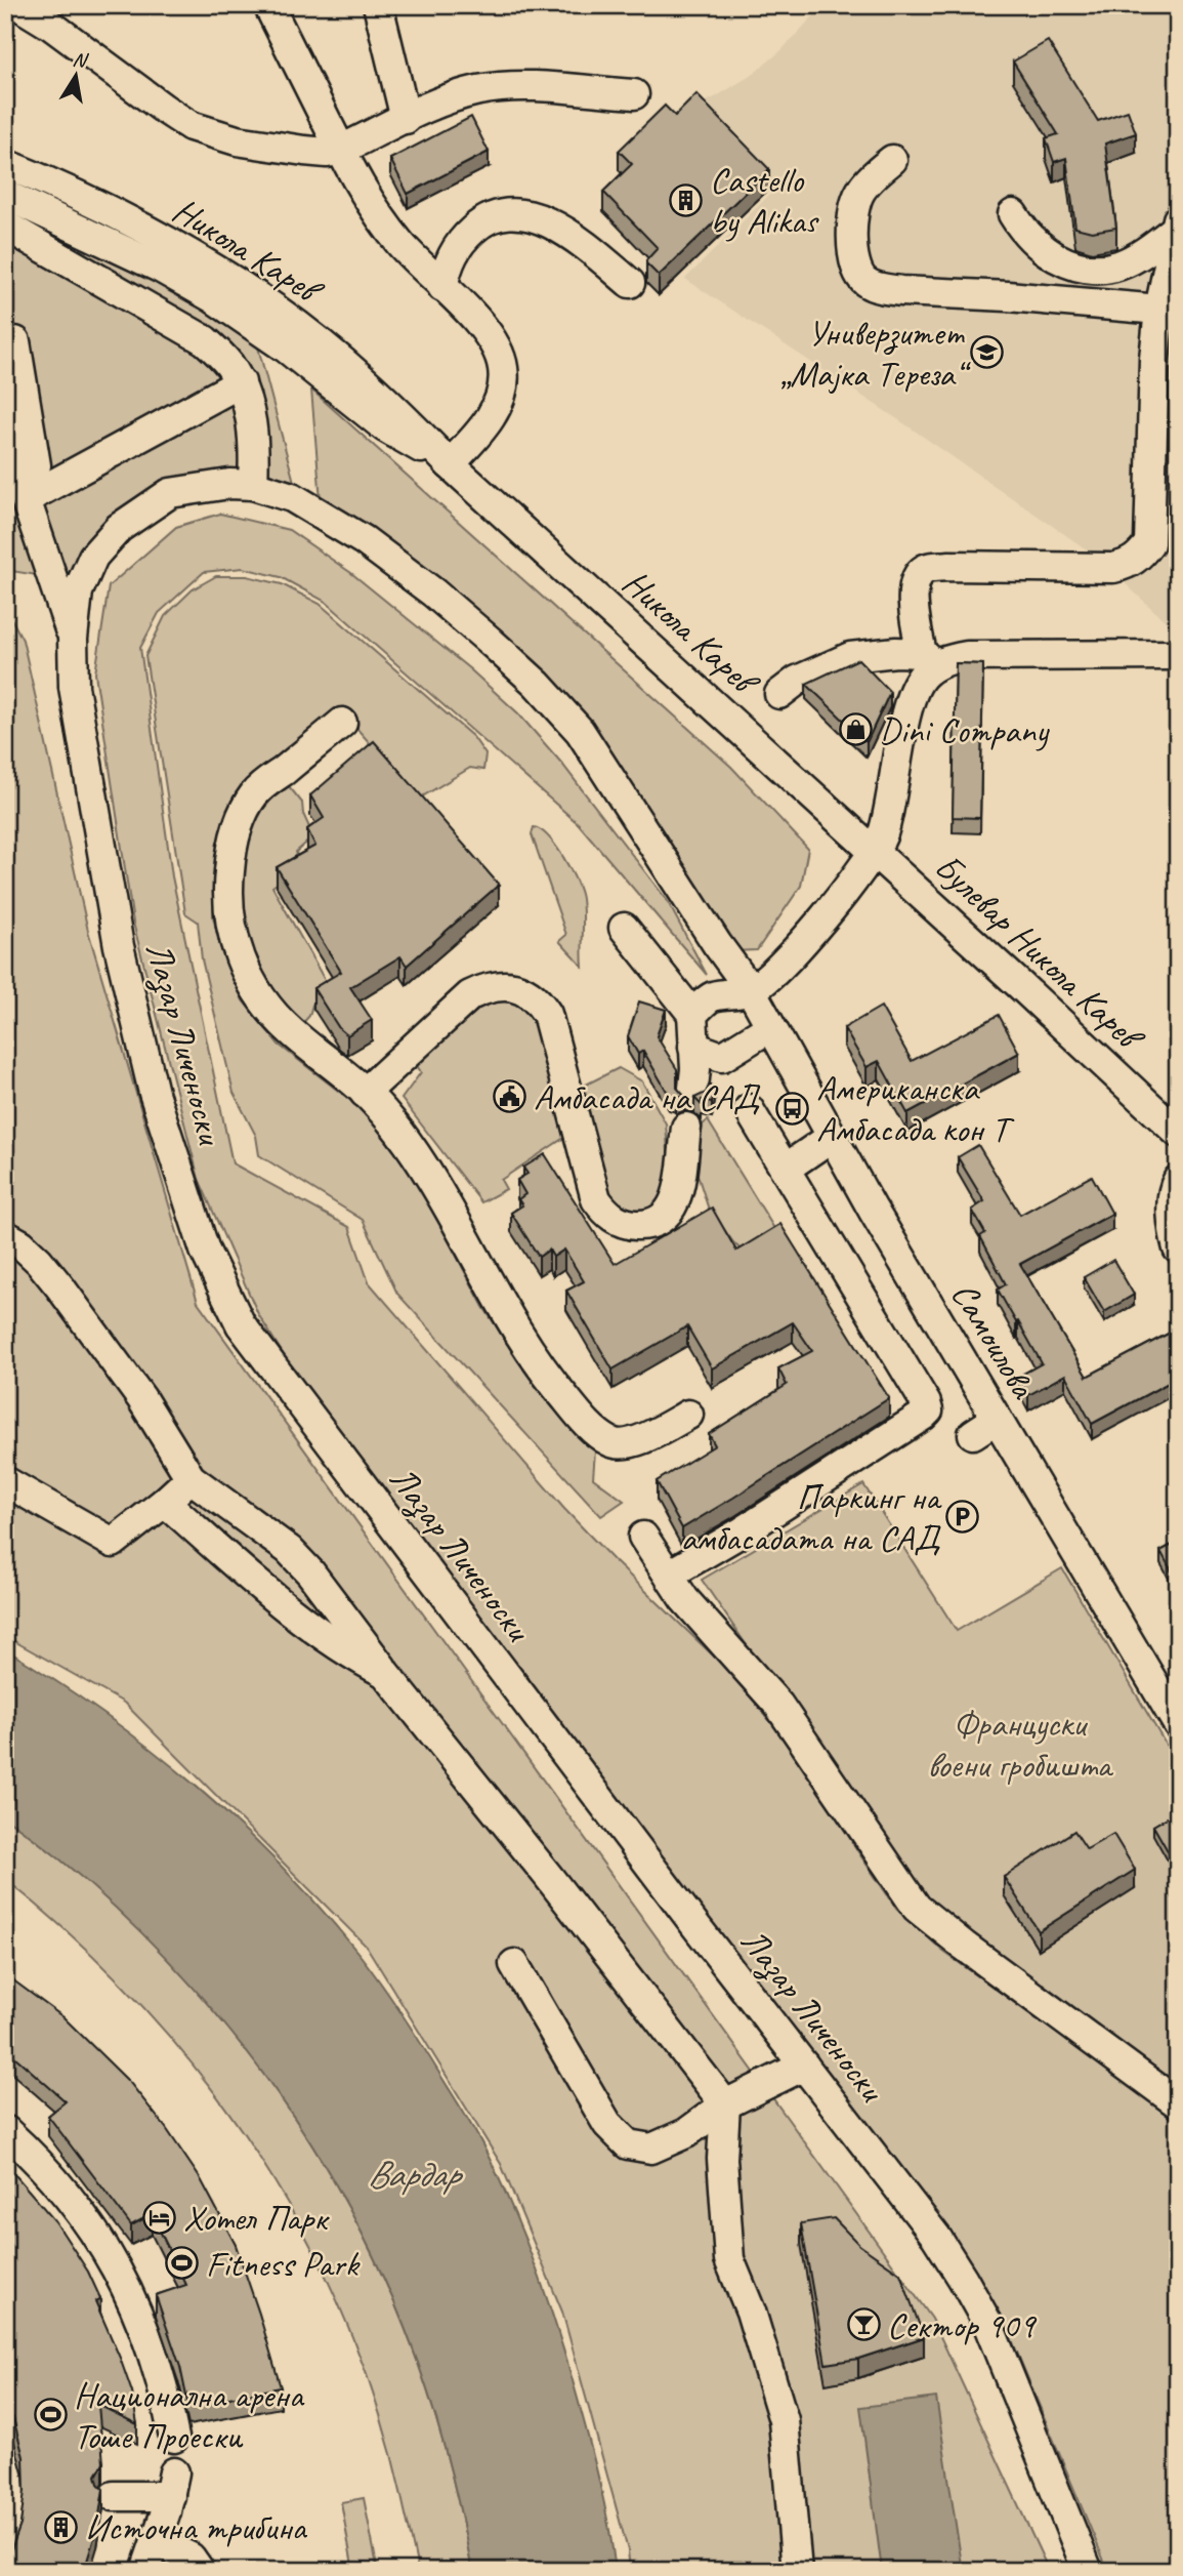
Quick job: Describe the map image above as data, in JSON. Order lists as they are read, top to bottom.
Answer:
{
  "streets": {
    "street": [
      "Никола Карев",
      "Булевар Никола Карев",
      "Лазар Личеноски",
      "Самоилова"
    ]
  },
  "crossings": [
    ["Никола Карев", "Булевар Никола Карев"],
    ["Лазар Личеноски", "Самоилова"]
  ],
  "water": ["Вардар"],
  "parks": ["Француски воени гробишта"],
  "places": {
    "building": ["Castello by Alikas", "Источна трибина"],
    "school or university": ["Универзитет „Мајка Тереза“"],
    "shop": ["Dini Company"],
    "public building": ["Амбасада на САД"],
    "bus stop": ["Американска Амбасада кон Т"],
    "parking": ["Паркинг на амбасадата на САД"],
    "hotel": ["Хотел Парк"],
    "sports": ["Fitness Park", "Национална арена Тоше Проески"],
    "bar": ["Сектор 909"]
  },
  "north": "top"
}
